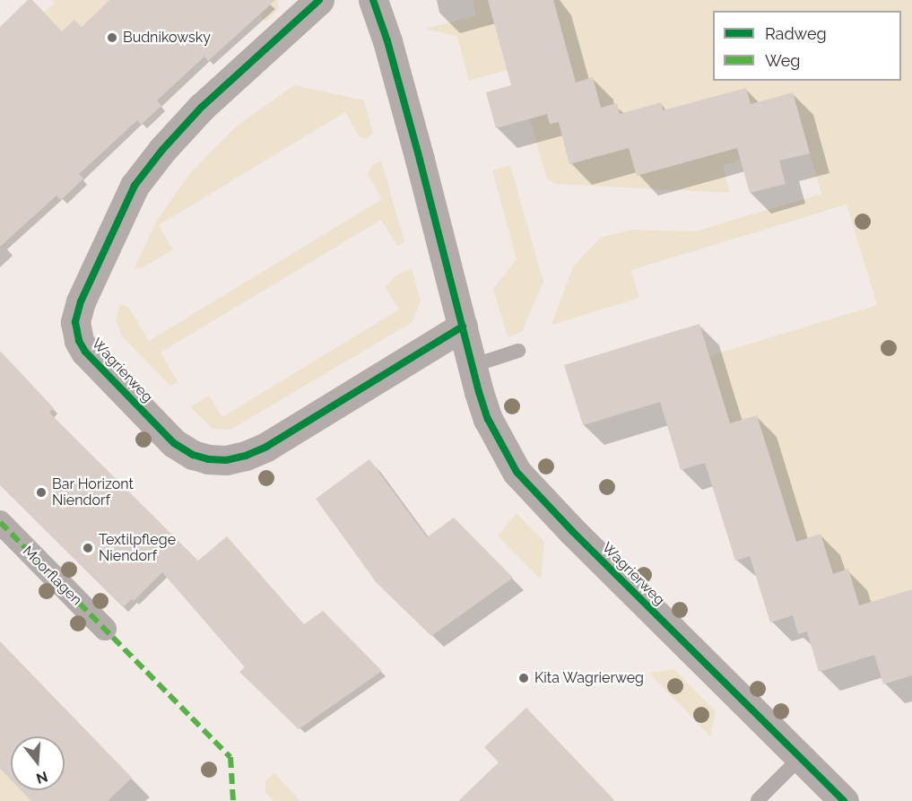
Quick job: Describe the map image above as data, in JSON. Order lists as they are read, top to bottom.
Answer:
{
  "streets": {
    "street": ["Wagrierweg", "Moorflagen"]
  },
  "places": [
    "Budnikowsky",
    "Bar Horizont Niendorf",
    "Textilpflege Niendorf",
    "Kita Wagrierweg"
  ],
  "legend": ["Radweg", "Weg"],
  "north": "bottom"
}
